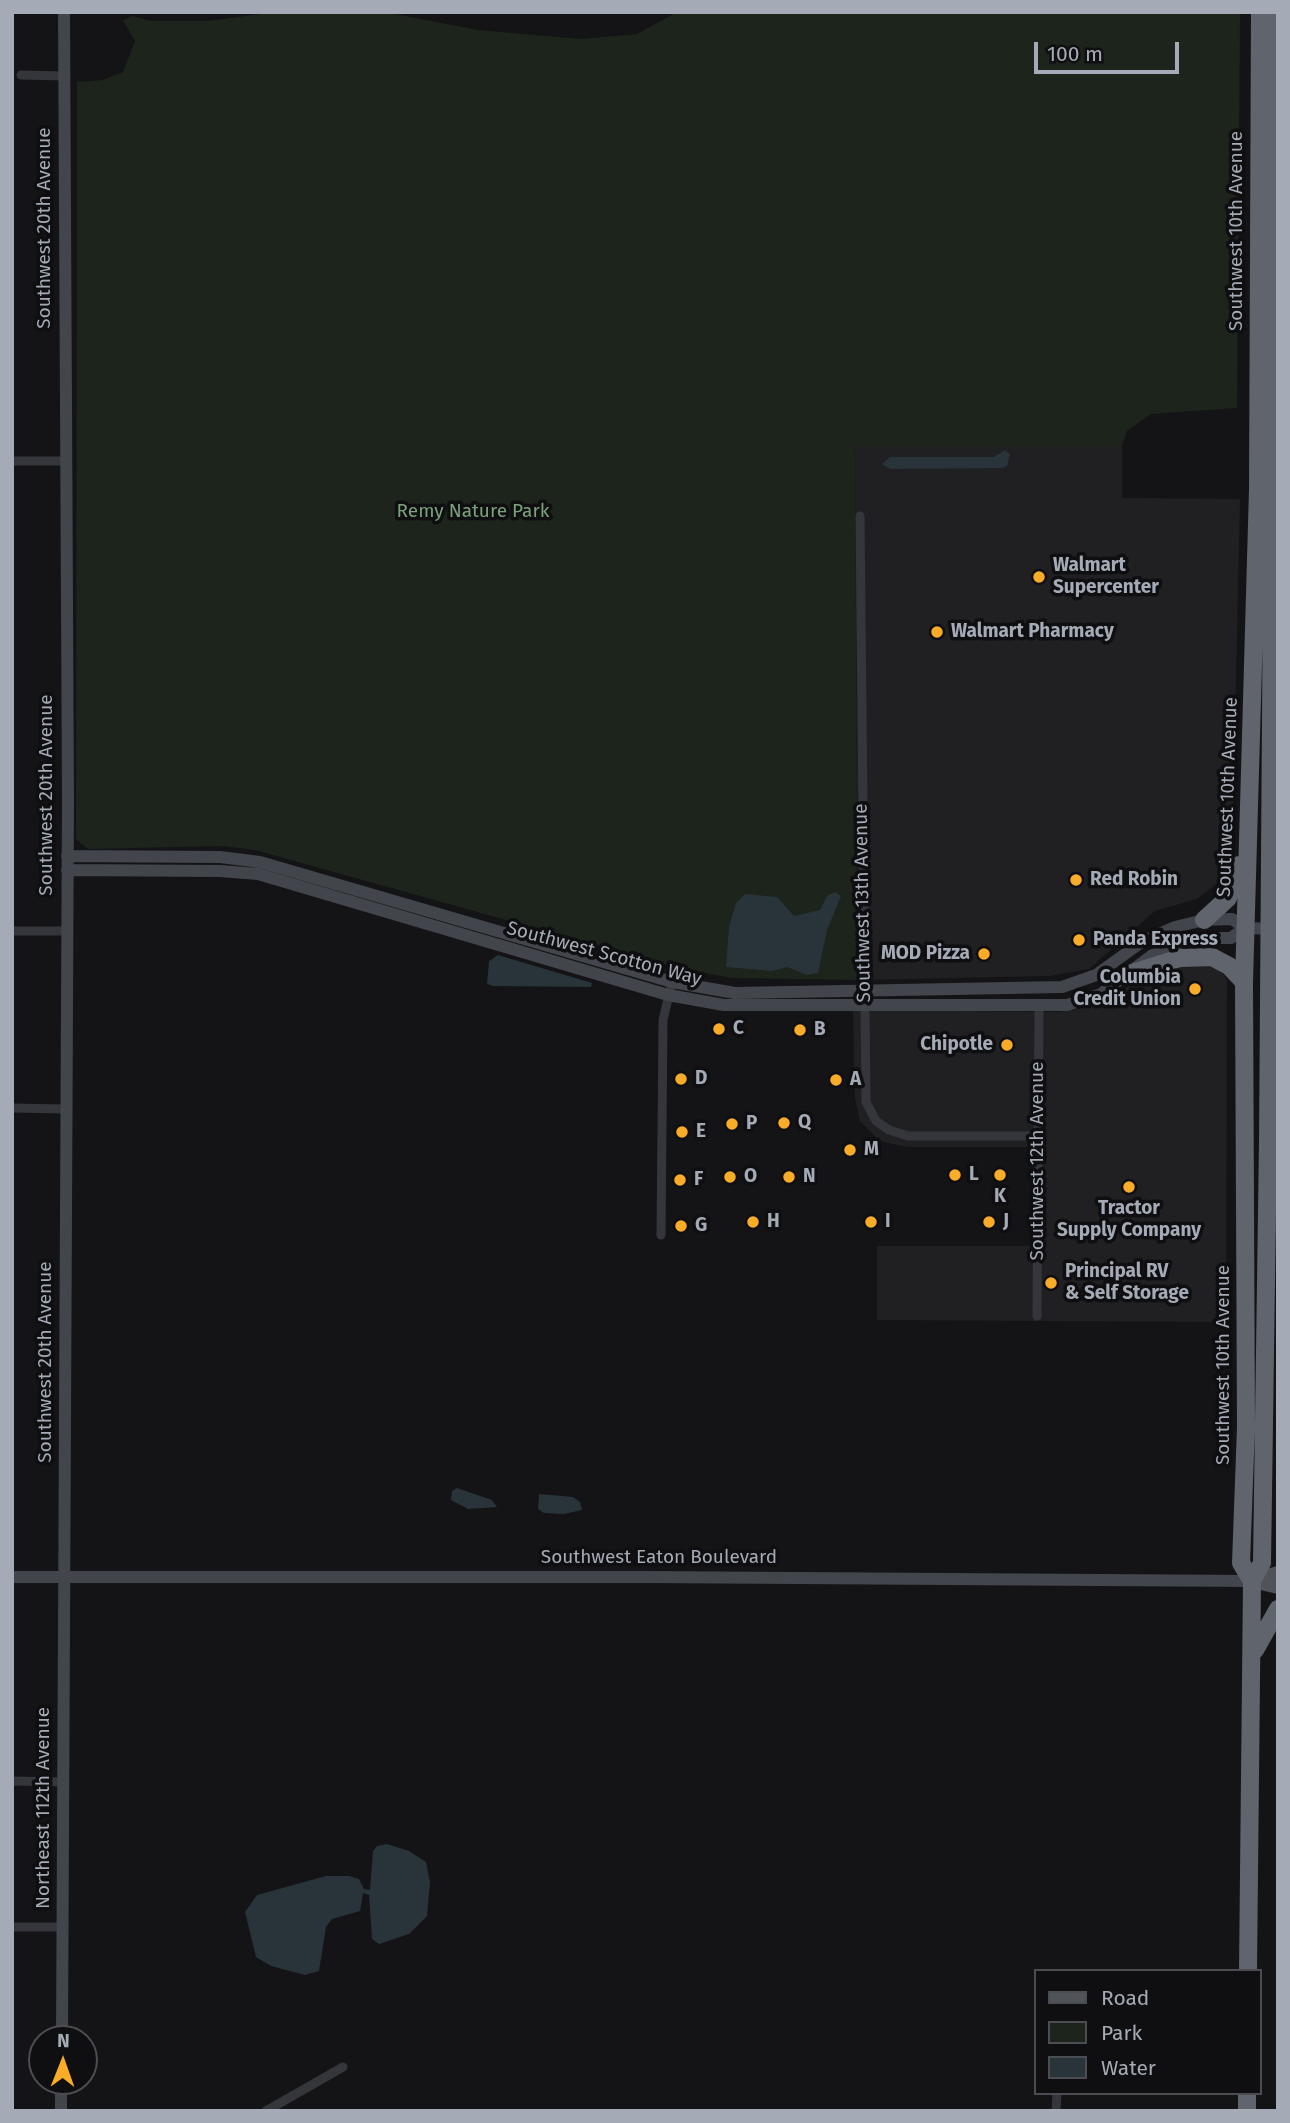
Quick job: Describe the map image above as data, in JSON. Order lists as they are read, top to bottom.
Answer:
{
  "streets": {
    "highway": ["Southwest 10th Avenue"],
    "main road": ["Southwest Eaton Boulevard"],
    "street": [
      "Southwest 20th Avenue",
      "Southwest 13th Avenue",
      "Southwest Scotton Way",
      "Southwest 12th Avenue",
      "Northeast 112th Avenue"
    ]
  },
  "crossings": [
    ["Southwest 20th Avenue", "Southwest Scotton Way"],
    ["Southwest 20th Avenue", "Southwest Eaton Boulevard"],
    ["Southwest 20th Avenue", "Northeast 112th Avenue"],
    ["Southwest 10th Avenue", "Southwest Scotton Way"],
    ["Southwest 10th Avenue", "Southwest Eaton Boulevard"],
    ["Southwest 13th Avenue", "Southwest Scotton Way"],
    ["Southwest 13th Avenue", "Southwest 12th Avenue"],
    ["Southwest Scotton Way", "Southwest 12th Avenue"],
    ["Southwest Eaton Boulevard", "Northeast 112th Avenue"]
  ],
  "parks": ["Remy Nature Park"],
  "places": [
    "Walmart Supercenter",
    "Walmart Pharmacy",
    "Red Robin",
    "Panda Express",
    "MOD Pizza",
    "Columbia Credit Union",
    "C",
    "B",
    "Chipotle",
    "D",
    "A",
    "Q",
    "P",
    "E",
    "M",
    "L",
    "K",
    "O",
    "N",
    "F",
    "Tractor Supply Company",
    "H",
    "I",
    "J",
    "G",
    "Principal RV & Self Storage"
  ],
  "legend": ["Road", "Park", "Water"],
  "scale_bar": "100 m",
  "north": "top"
}
